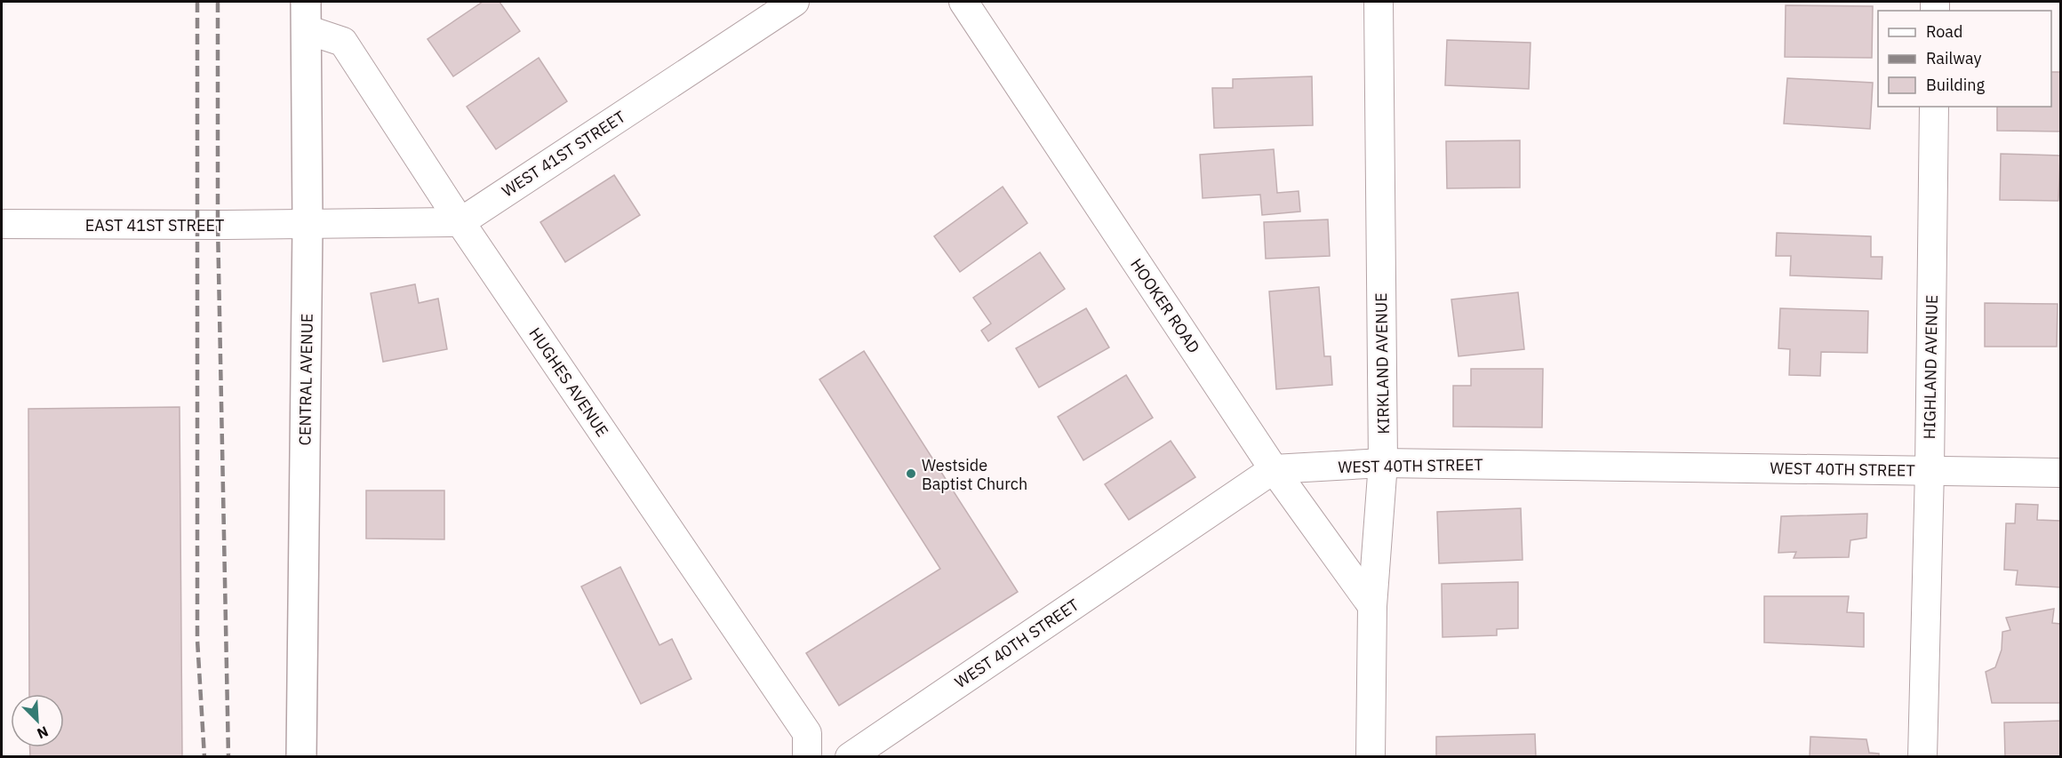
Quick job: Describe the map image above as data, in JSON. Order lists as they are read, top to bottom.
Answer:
{
  "streets": {
    "street": [
      "WEST 41ST STREET",
      "EAST 41ST STREET",
      "HOOKER ROAD",
      "KIRKLAND AVENUE",
      "HIGHLAND AVENUE",
      "CENTRAL AVENUE",
      "HUGHES AVENUE",
      "WEST 40TH STREET"
    ]
  },
  "crossings": [
    ["WEST 41ST STREET", "HUGHES AVENUE"],
    ["EAST 41ST STREET", "CENTRAL AVENUE"],
    ["HOOKER ROAD", "KIRKLAND AVENUE"],
    ["HOOKER ROAD", "WEST 40TH STREET"],
    ["KIRKLAND AVENUE", "WEST 40TH STREET"],
    ["HIGHLAND AVENUE", "WEST 40TH STREET"],
    ["CENTRAL AVENUE", "HUGHES AVENUE"]
  ],
  "places": ["Westside Baptist Church"],
  "legend": ["Road", "Railway", "Building"],
  "north": "bottom right"
}
